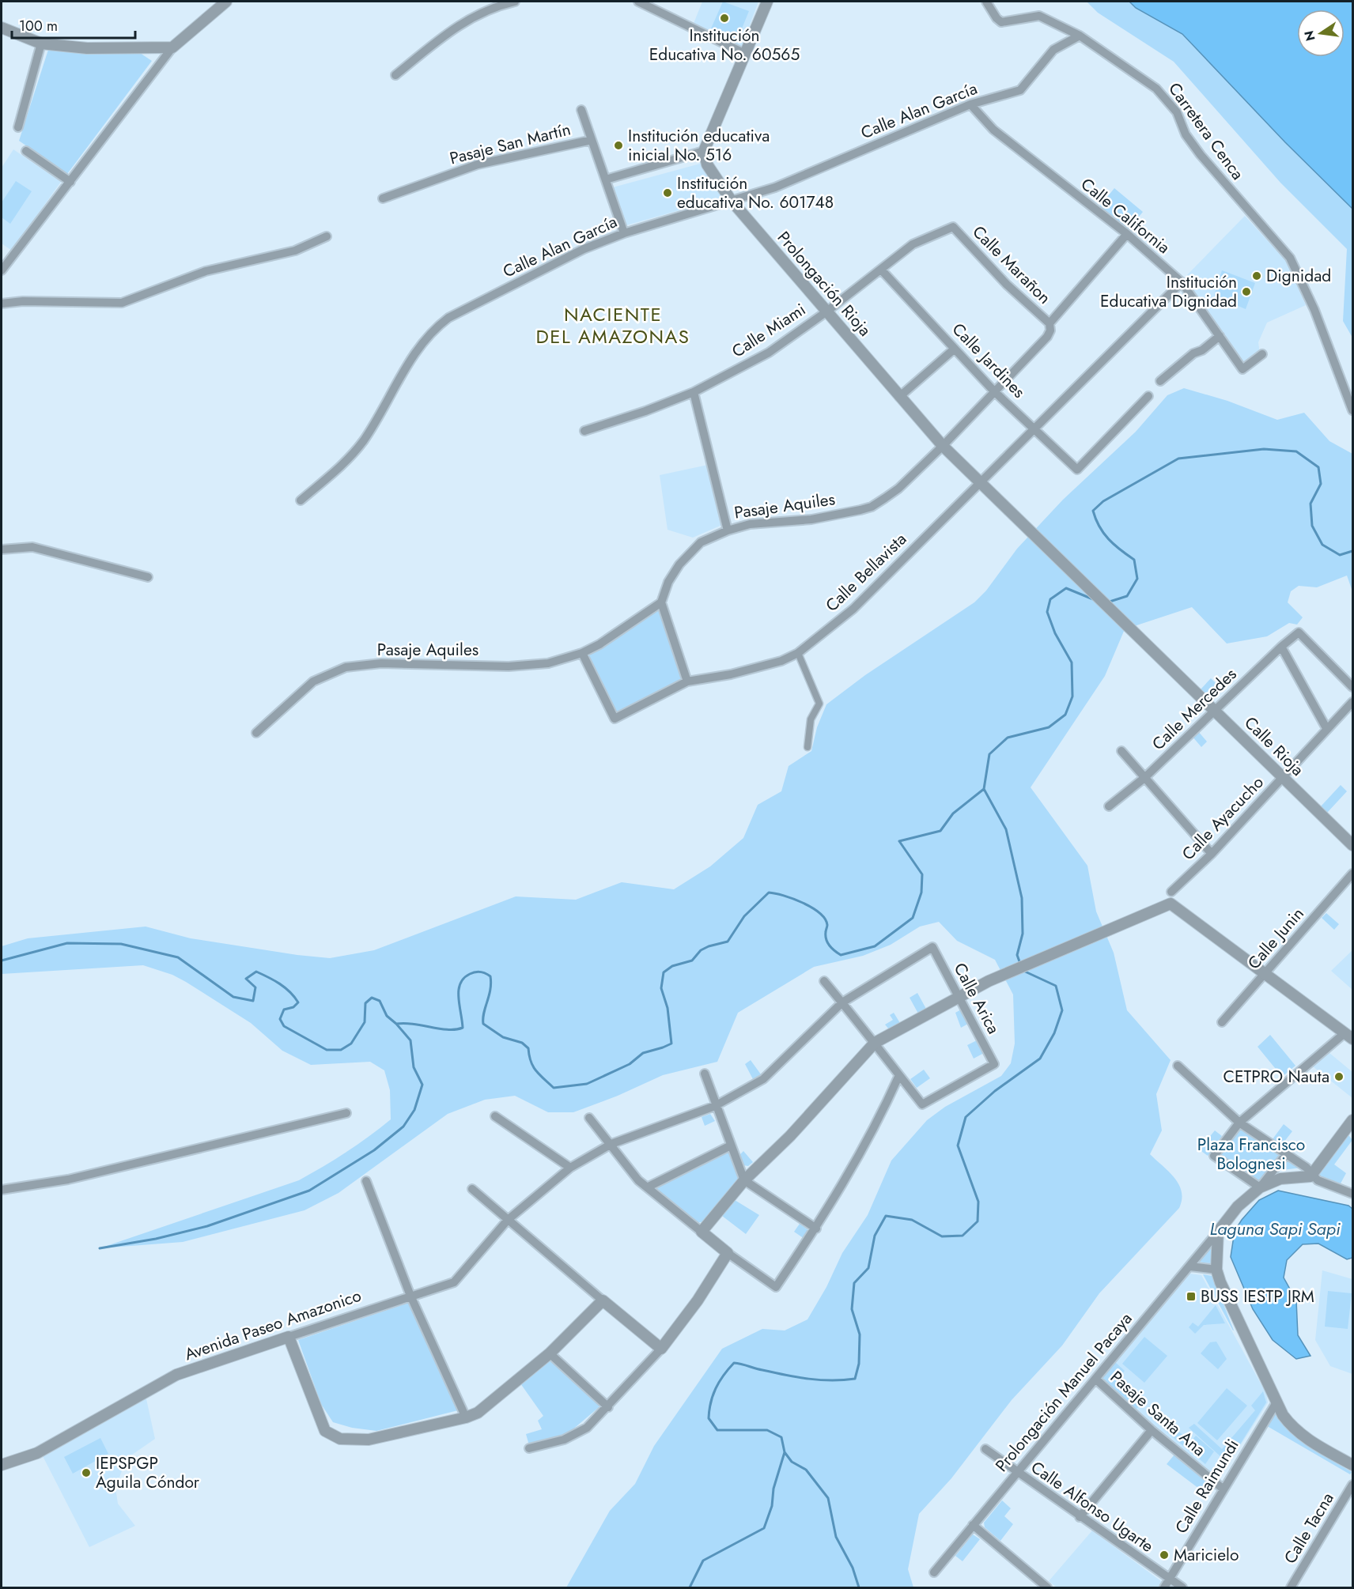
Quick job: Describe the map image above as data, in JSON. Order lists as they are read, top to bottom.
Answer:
{
  "streets": {
    "street": [
      "Calle Alan García",
      "Carretera Cenca",
      "Pasaje San Martín",
      "Calle California",
      "Calle Marañon",
      "Prolongación Rioja",
      "Calle Miami",
      "Calle Jardines",
      "Pasaje Aquiles",
      "Calle Bellavista",
      "Calle Mercedes",
      "Calle Rioja",
      "Calle Ayacucho",
      "Calle Junin",
      "Calle Arica",
      "Avenida Paseo Amazonico",
      "Prolongación Manuel Pacaya",
      "Pasaje Santa Ana",
      "Calle Raimundi",
      "Calle Alfonso Ugarte",
      "Calle Tacna"
    ]
  },
  "crossings": [
    ["Calle Alan García", "Carretera Cenca"],
    ["Calle Alan García", "Calle California"],
    ["Calle Alan García", "Prolongación Rioja"],
    ["Calle California", "Pasaje Aquiles"],
    ["Calle California", "Calle Bellavista"],
    ["Calle Marañon", "Calle Miami"],
    ["Calle Marañon", "Pasaje Aquiles"],
    ["Prolongación Rioja", "Calle Miami"],
    ["Prolongación Rioja", "Pasaje Aquiles"],
    ["Prolongación Rioja", "Calle Bellavista"],
    ["Prolongación Rioja", "Calle Rioja"],
    ["Calle Miami", "Calle Jardines"],
    ["Calle Jardines", "Pasaje Aquiles"],
    ["Calle Jardines", "Calle Bellavista"],
    ["Pasaje Aquiles", "Calle Bellavista"],
    ["Calle Mercedes", "Calle Rioja"],
    ["Calle Rioja", "Calle Ayacucho"],
    ["Calle Arica", "Avenida Paseo Amazonico"],
    ["Prolongación Manuel Pacaya", "Pasaje Santa Ana"],
    ["Prolongación Manuel Pacaya", "Calle Alfonso Ugarte"],
    ["Pasaje Santa Ana", "Calle Raimundi"],
    ["Calle Raimundi", "Calle Alfonso Ugarte"]
  ],
  "districts": ["NACIENTE DEL AMAZONAS"],
  "water": ["Laguna Sapi Sapi"],
  "parks": ["Plaza Francisco Bolognesi"],
  "places": {
    "other": [
      "Institución Educativa No. 60565",
      "Institución educativa inicial No. 516",
      "Institución educativa No. 601748",
      "Dignidad",
      "Institución Educativa Dignidad",
      "CETPRO Nauta",
      "IEPSPGP Águila Cóndor",
      "Maricielo"
    ],
    "transit": ["BUSS IESTP JRM"]
  },
  "scale_bar": "100 m",
  "north": "left"
}
